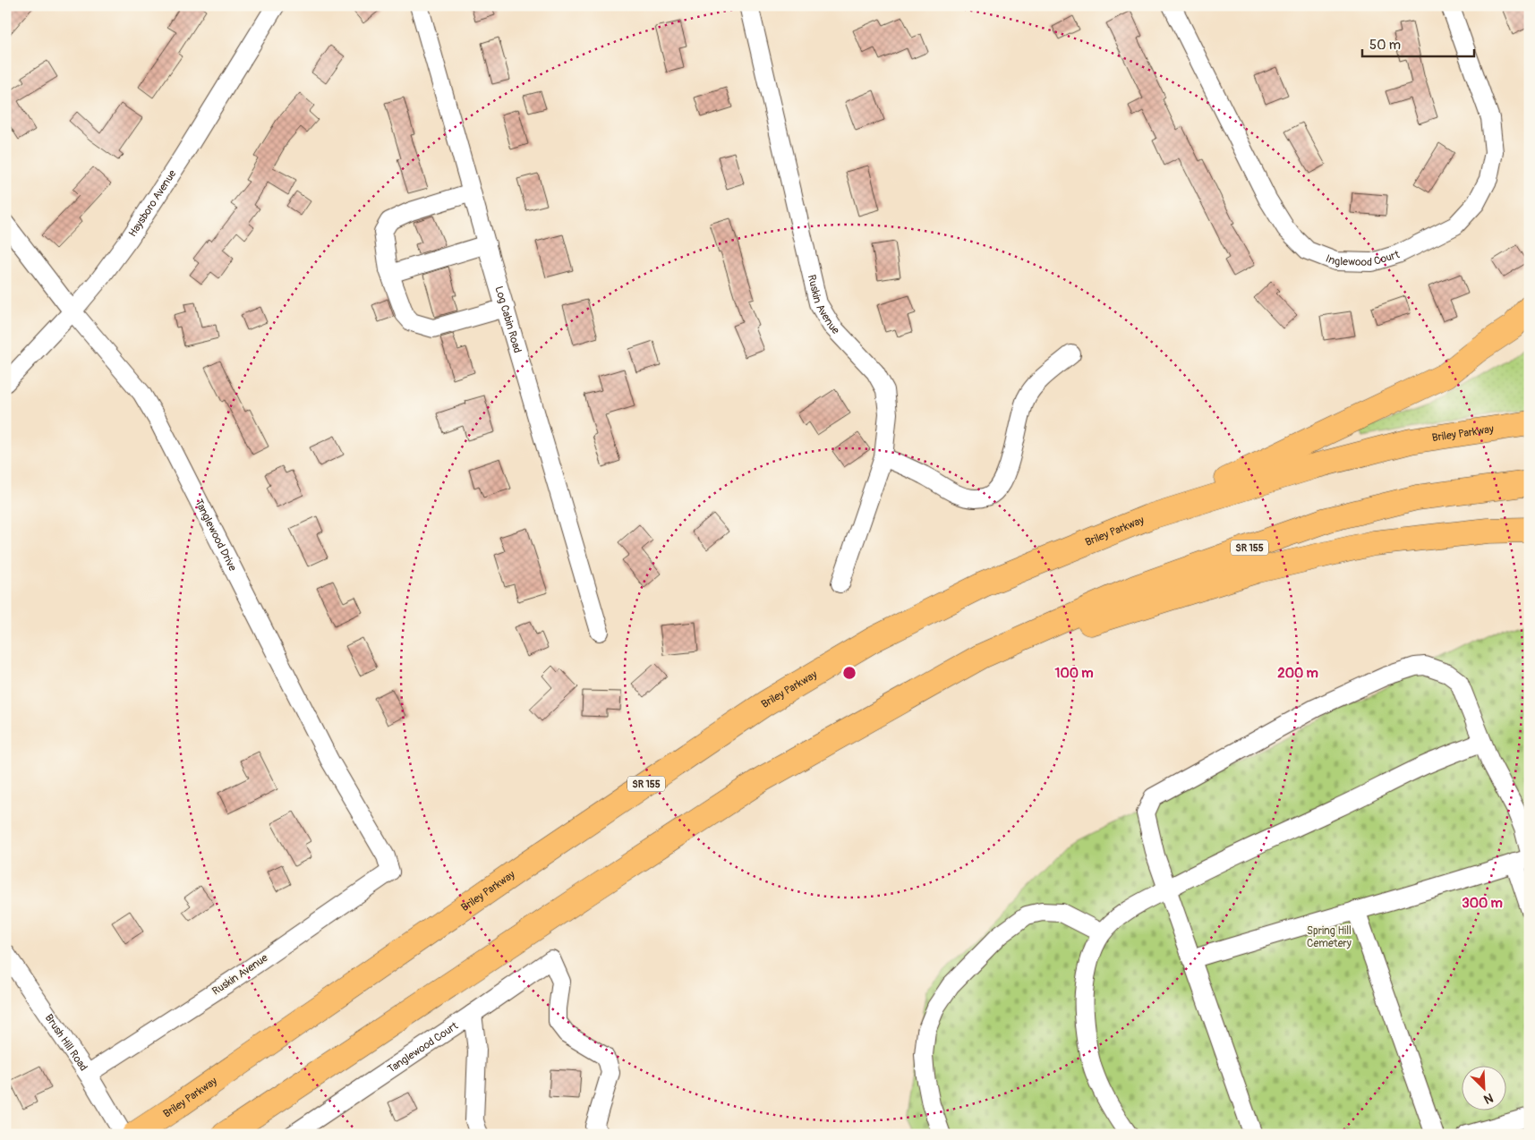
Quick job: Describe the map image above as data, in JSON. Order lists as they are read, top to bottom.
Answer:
{
  "streets": {
    "highway": ["Briley Parkway", "SR 155"],
    "street": [
      "Haysboro Avenue",
      "Inglewood Court",
      "Ruskin Avenue",
      "Log Cabin Road",
      "Tanglewood Drive",
      "Brush Hill Road",
      "Tanglewood Court"
    ]
  },
  "crossings": [
    ["Haysboro Avenue", "Tanglewood Drive"],
    ["Ruskin Avenue", "Tanglewood Drive"],
    ["Ruskin Avenue", "Brush Hill Road"]
  ],
  "parks": ["Spring Hill Cemetery"],
  "scale_bar": "50 m",
  "north": "bottom right",
  "rings": ["100 m", "200 m", "300 m"]
}
